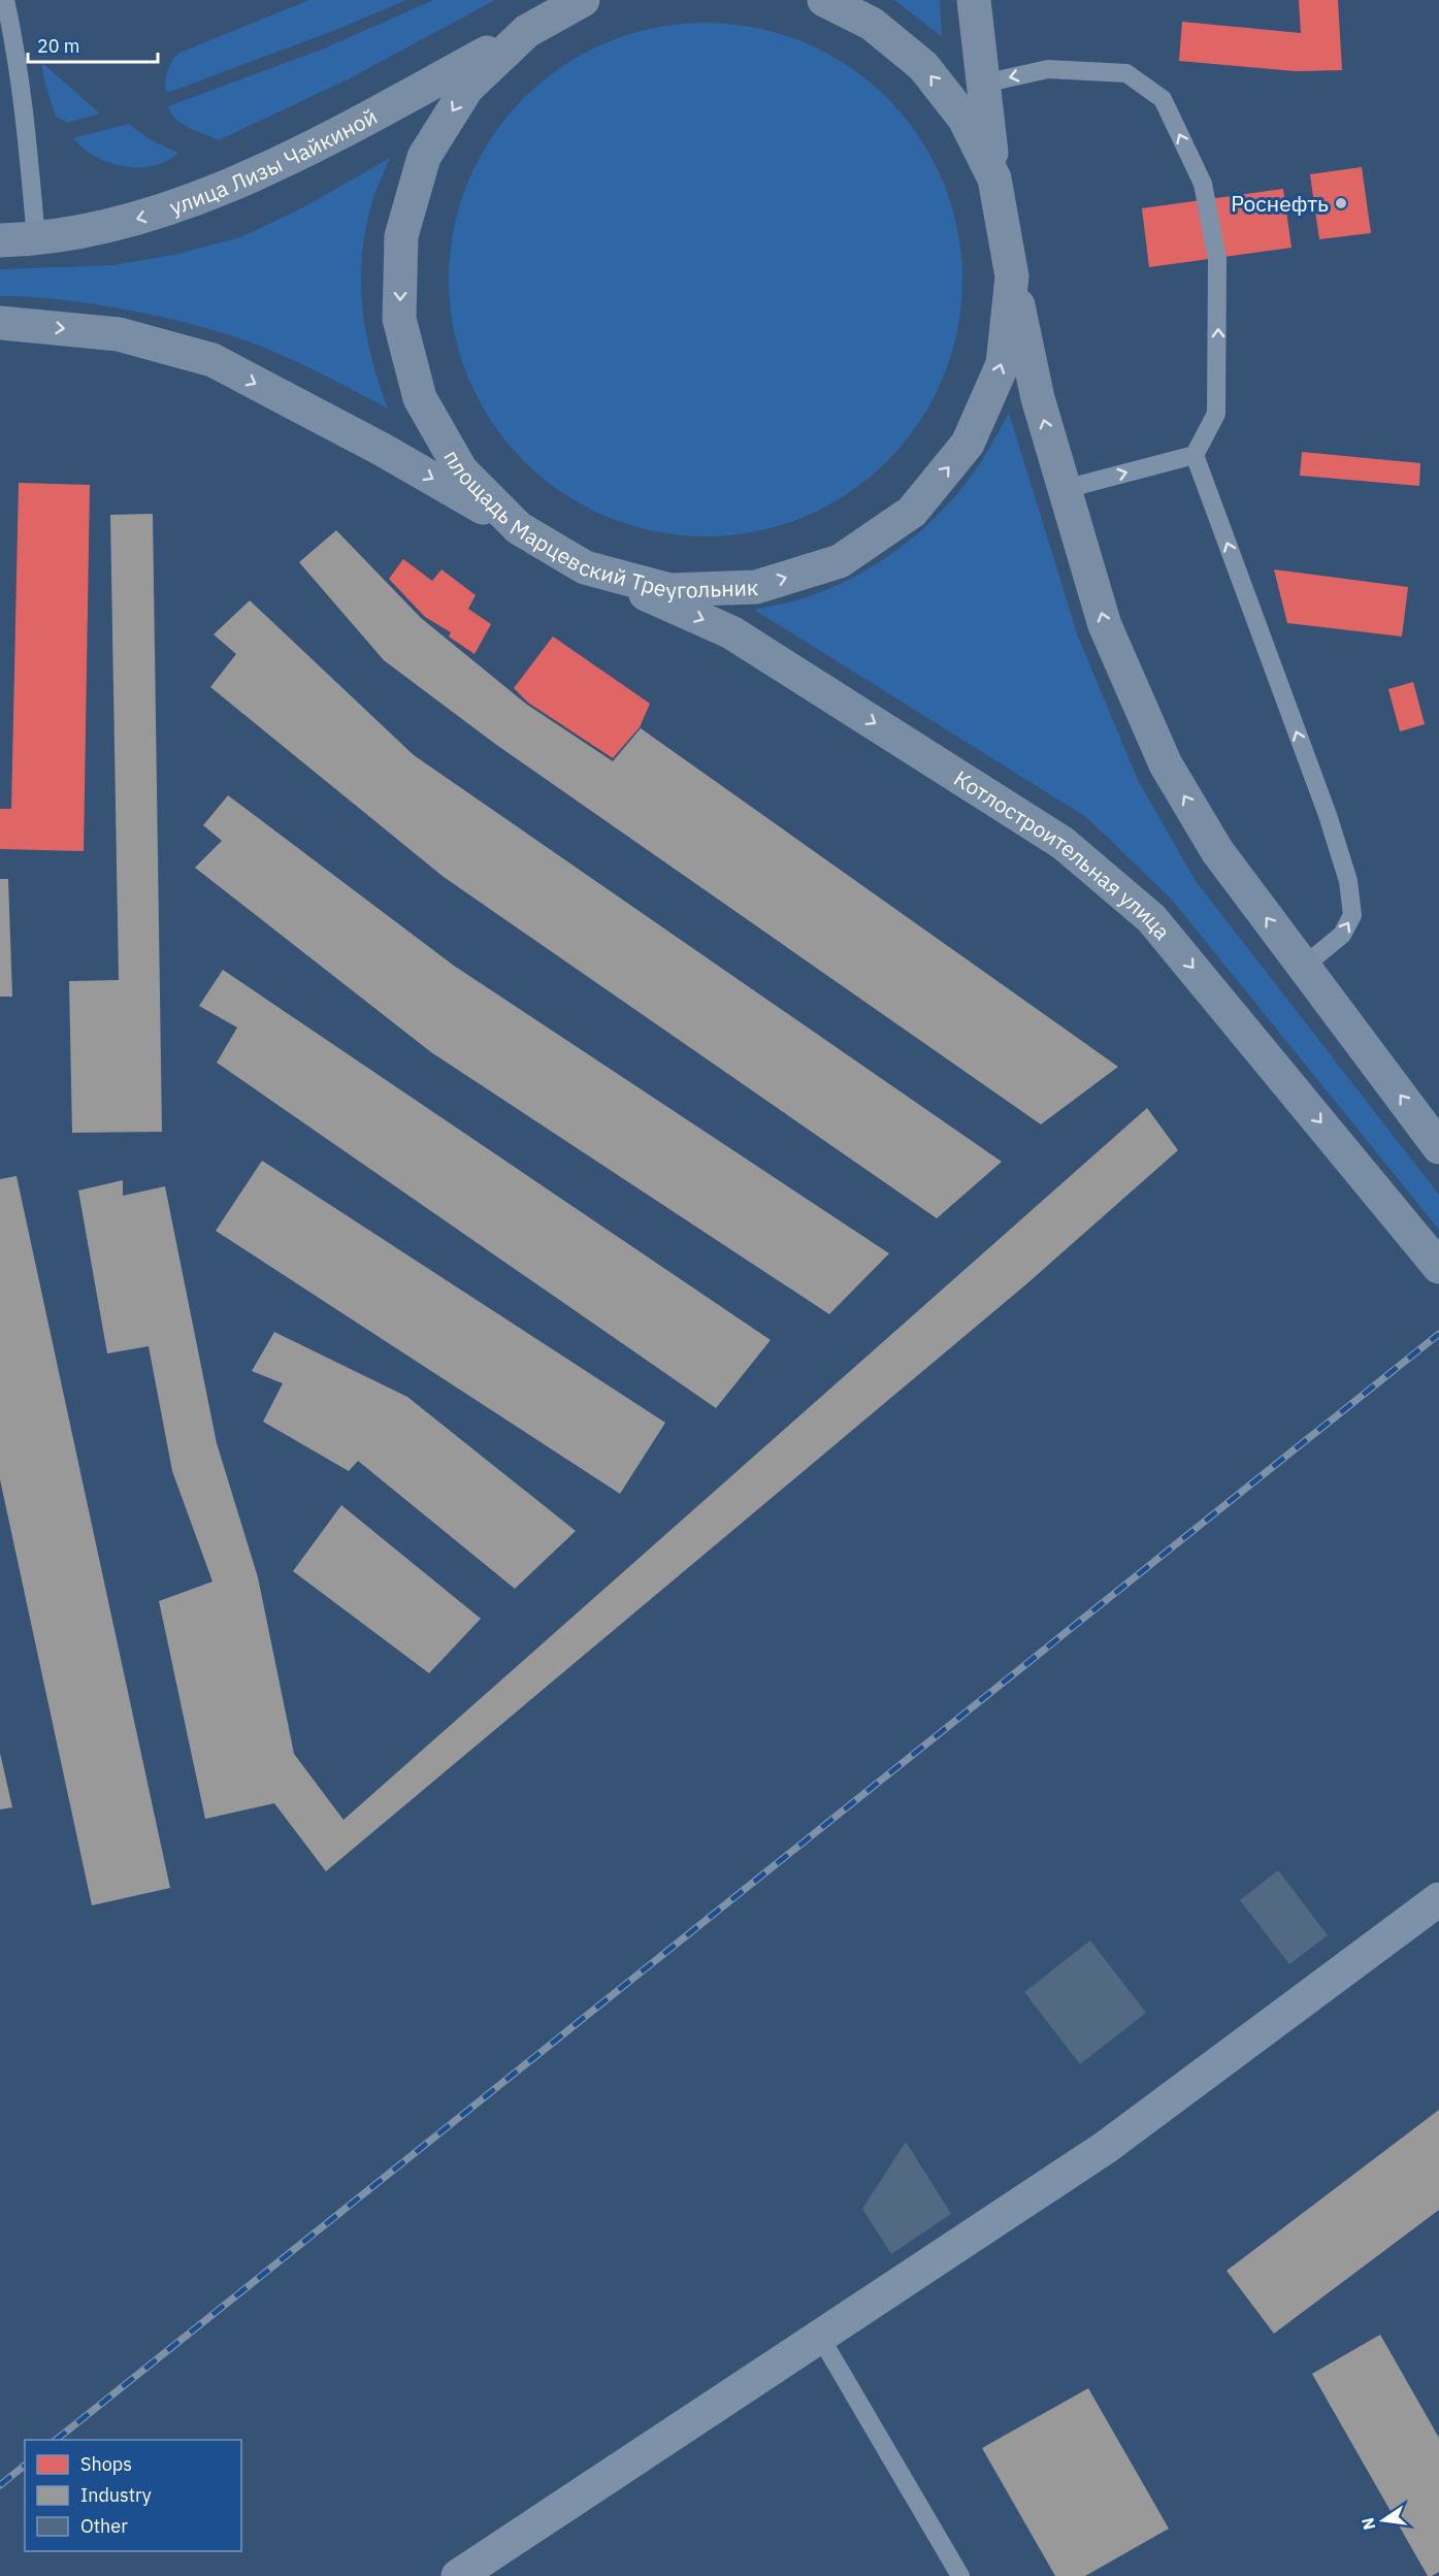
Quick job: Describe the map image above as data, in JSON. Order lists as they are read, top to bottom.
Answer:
{
  "streets": {
    "main road": ["улица Лизы Чайкиной", "площадь Марцевский Треугольник", "Котлостроительная улица"]
  },
  "crossings": [
    ["улица Лизы Чайкиной", "площадь Марцевский Треугольник"],
    ["площадь Марцевский Треугольник", "Котлостроительная улица"]
  ],
  "one_way": ["улица Лизы Чайкиной"],
  "places": ["Роснефть"],
  "legend": ["Shops", "Industry", "Other"],
  "scale_bar": "20 m",
  "north": "left"
}
